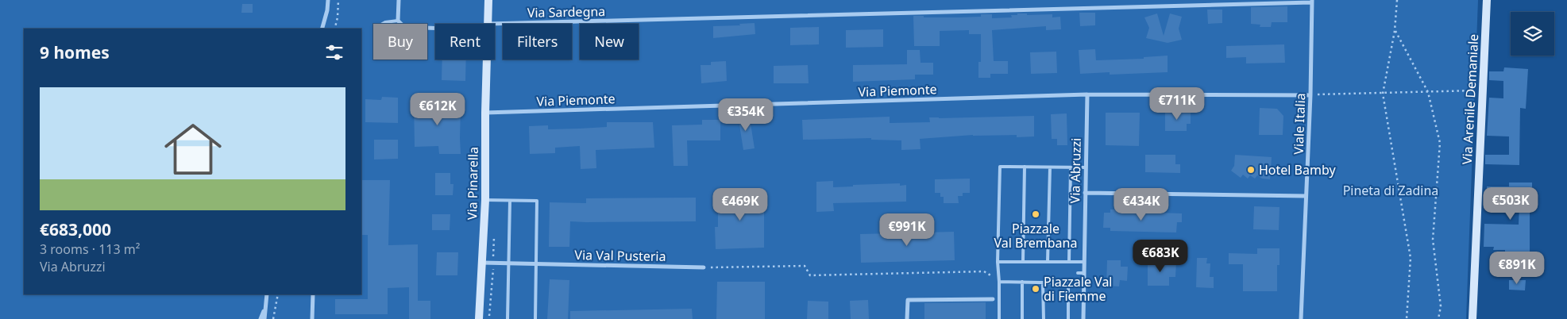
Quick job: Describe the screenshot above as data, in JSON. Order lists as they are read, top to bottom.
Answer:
{
  "streets": {
    "street": [
      "Via Sardegna",
      "Via Piemonte",
      "Via Arenile Demaniale",
      "Viale Italia",
      "Via Abruzzi",
      "Via Pinarella",
      "Via Val Pusteria"
    ]
  },
  "crossings": [
    ["Via Sardegna", "Viale Italia"],
    ["Via Piemonte", "Viale Italia"],
    ["Via Piemonte", "Via Abruzzi"],
    ["Via Piemonte", "Via Pinarella"],
    ["Via Pinarella", "Via Val Pusteria"]
  ],
  "parks": ["Pineta di Zadina"],
  "places": ["Hotel Bamby", "Piazzale Val Brembana", "Piazzale Val di Fiemme"],
  "page": {
    "chip": [
      "Buy",
      "Rent",
      "Filters",
      "New"
    ],
    "heading": "9 homes",
    "list": [
      {
        "name": "€683,000",
        "note": "3 rooms · 113 m² · Via Abruzzi"
      }
    ],
    "price": [
      "€711K",
      "€612K",
      "€354K",
      "€503K",
      "€469K",
      "€434K",
      "€991K",
      "€683K",
      "€891K"
    ]
  }
}
